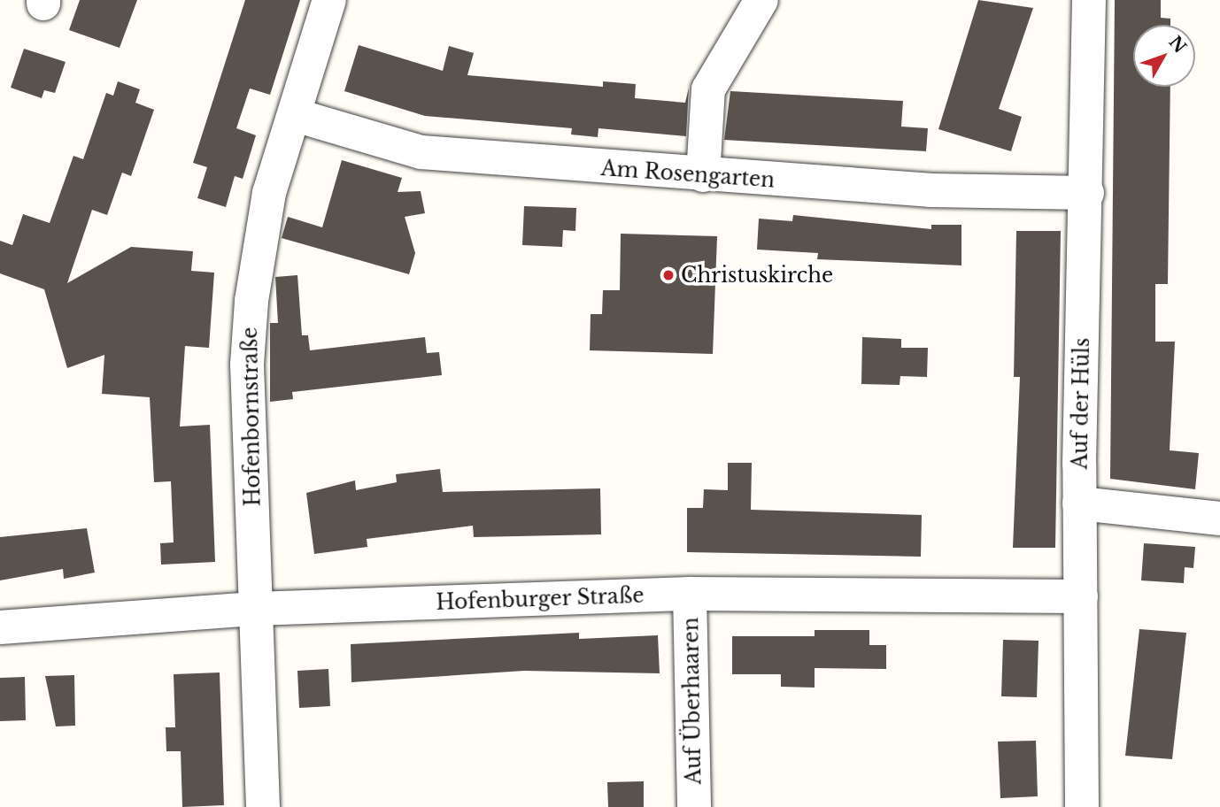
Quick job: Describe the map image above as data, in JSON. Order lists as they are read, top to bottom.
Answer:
{
  "streets": {
    "street": [
      "Am Rosengarten",
      "Auf der Hüls",
      "Hofenbornstraße",
      "Hofenburger Straße",
      "Auf Überhaaren"
    ]
  },
  "crossings": [
    ["Am Rosengarten", "Auf der Hüls"],
    ["Am Rosengarten", "Hofenbornstraße"],
    ["Auf der Hüls", "Hofenburger Straße"],
    ["Hofenbornstraße", "Hofenburger Straße"],
    ["Hofenburger Straße", "Auf Überhaaren"]
  ],
  "places": ["Christuskirche"],
  "north": "top right"
}
